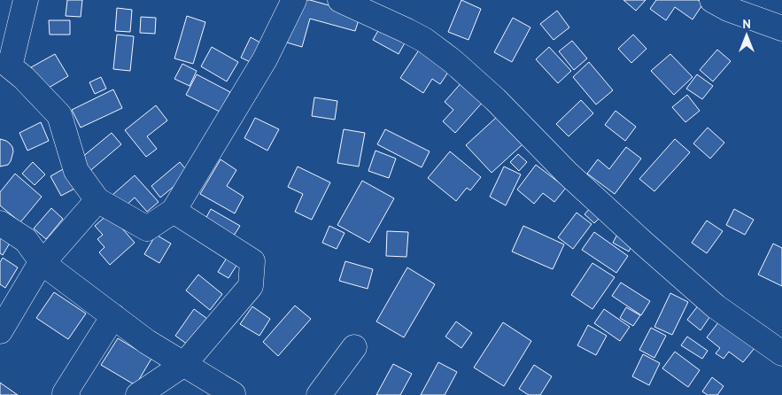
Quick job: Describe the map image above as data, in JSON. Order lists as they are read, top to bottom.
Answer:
{
  "north": "top"
}
